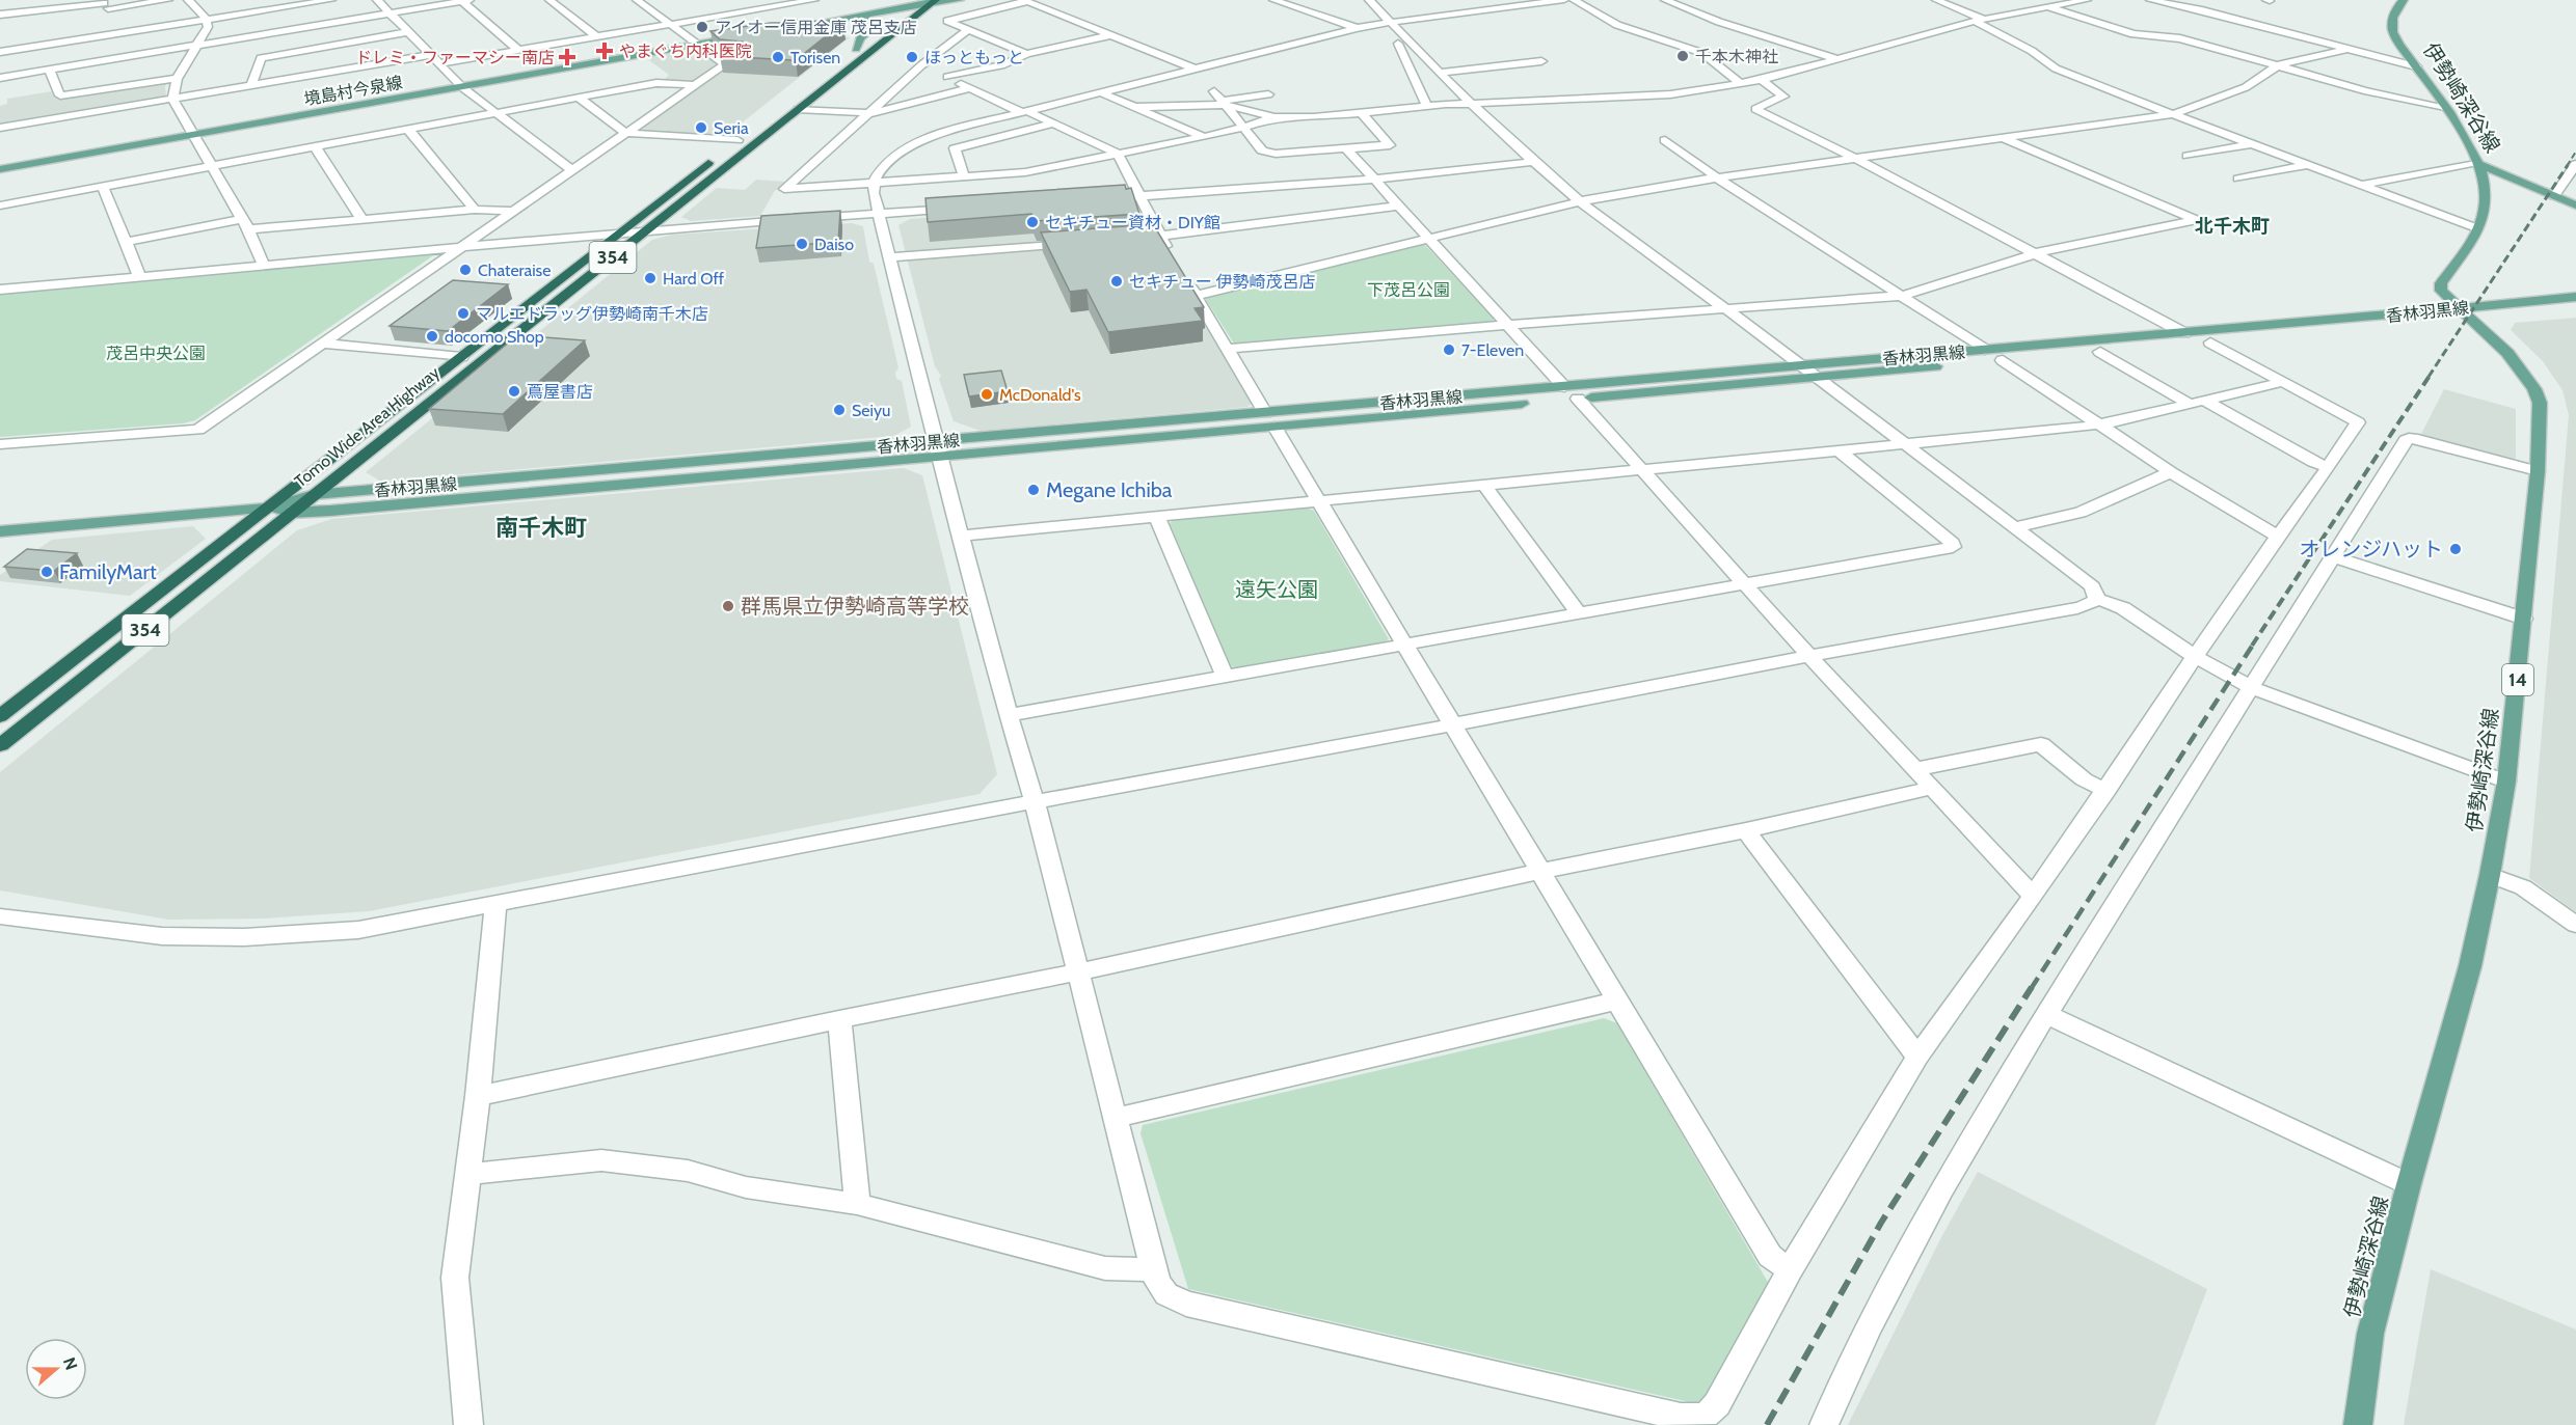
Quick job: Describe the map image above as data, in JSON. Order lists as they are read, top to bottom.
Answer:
{
  "streets": {
    "highway": ["354", "Tomo Wide Area Highway"],
    "main road": [
      "境島村今泉線",
      "伊勢崎深谷線",
      "香林羽黒線",
      "14"
    ]
  },
  "crossings": [
    ["伊勢崎深谷線", "香林羽黒線"],
    ["香林羽黒線", "Tomo Wide Area Highway"]
  ],
  "districts": ["北千木町", "南千木町"],
  "parks": ["下茂呂公園", "茂呂中央公園", "遠矢公園"],
  "places": {
    "other": [
      "アイオー信用金庫 茂呂支店",
      "千本木神社",
      "Torisen",
      "ほっともっと",
      "Seria",
      "セキチュー資材・DIY館",
      "Daiso",
      "Chateraise",
      "Hard Off",
      "セキチュー 伊勢崎茂呂店",
      "マルエドラッグ伊勢崎南千木店",
      "docomo Shop",
      "7-Eleven",
      "蔦屋書店",
      "McDonald's",
      "Seiyu",
      "Megane Ichiba",
      "オレンジハット",
      "FamilyMart",
      "群馬県立伊勢崎高等学校"
    ],
    "health": ["やまぐち内科医院", "ドレミ・ファーマシー南店"]
  },
  "north": "right"
}
